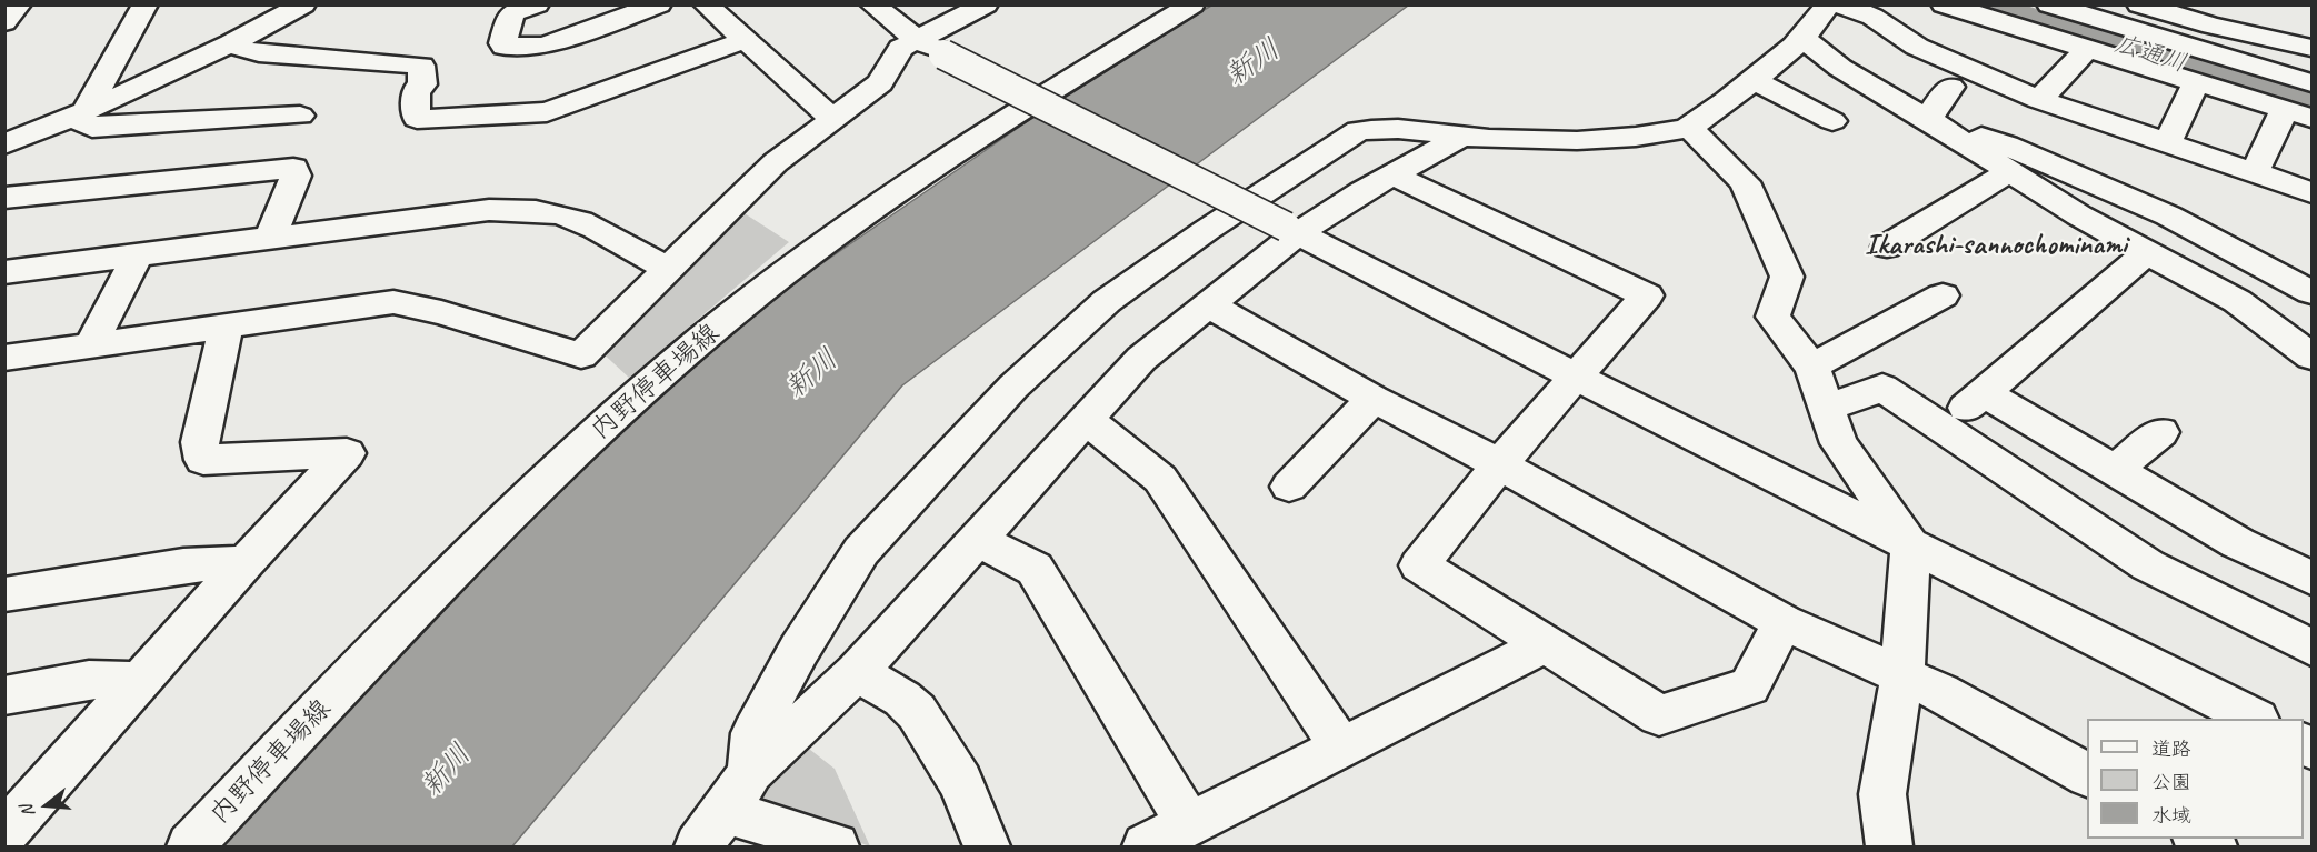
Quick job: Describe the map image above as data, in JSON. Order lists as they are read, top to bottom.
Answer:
{
  "streets": {
    "street": ["内野停車場線"]
  },
  "districts": ["Ikarashi-sannochominami"],
  "water": ["広通川", "新川"],
  "legend": ["道路", "公園", "水域"],
  "north": "left"
}
